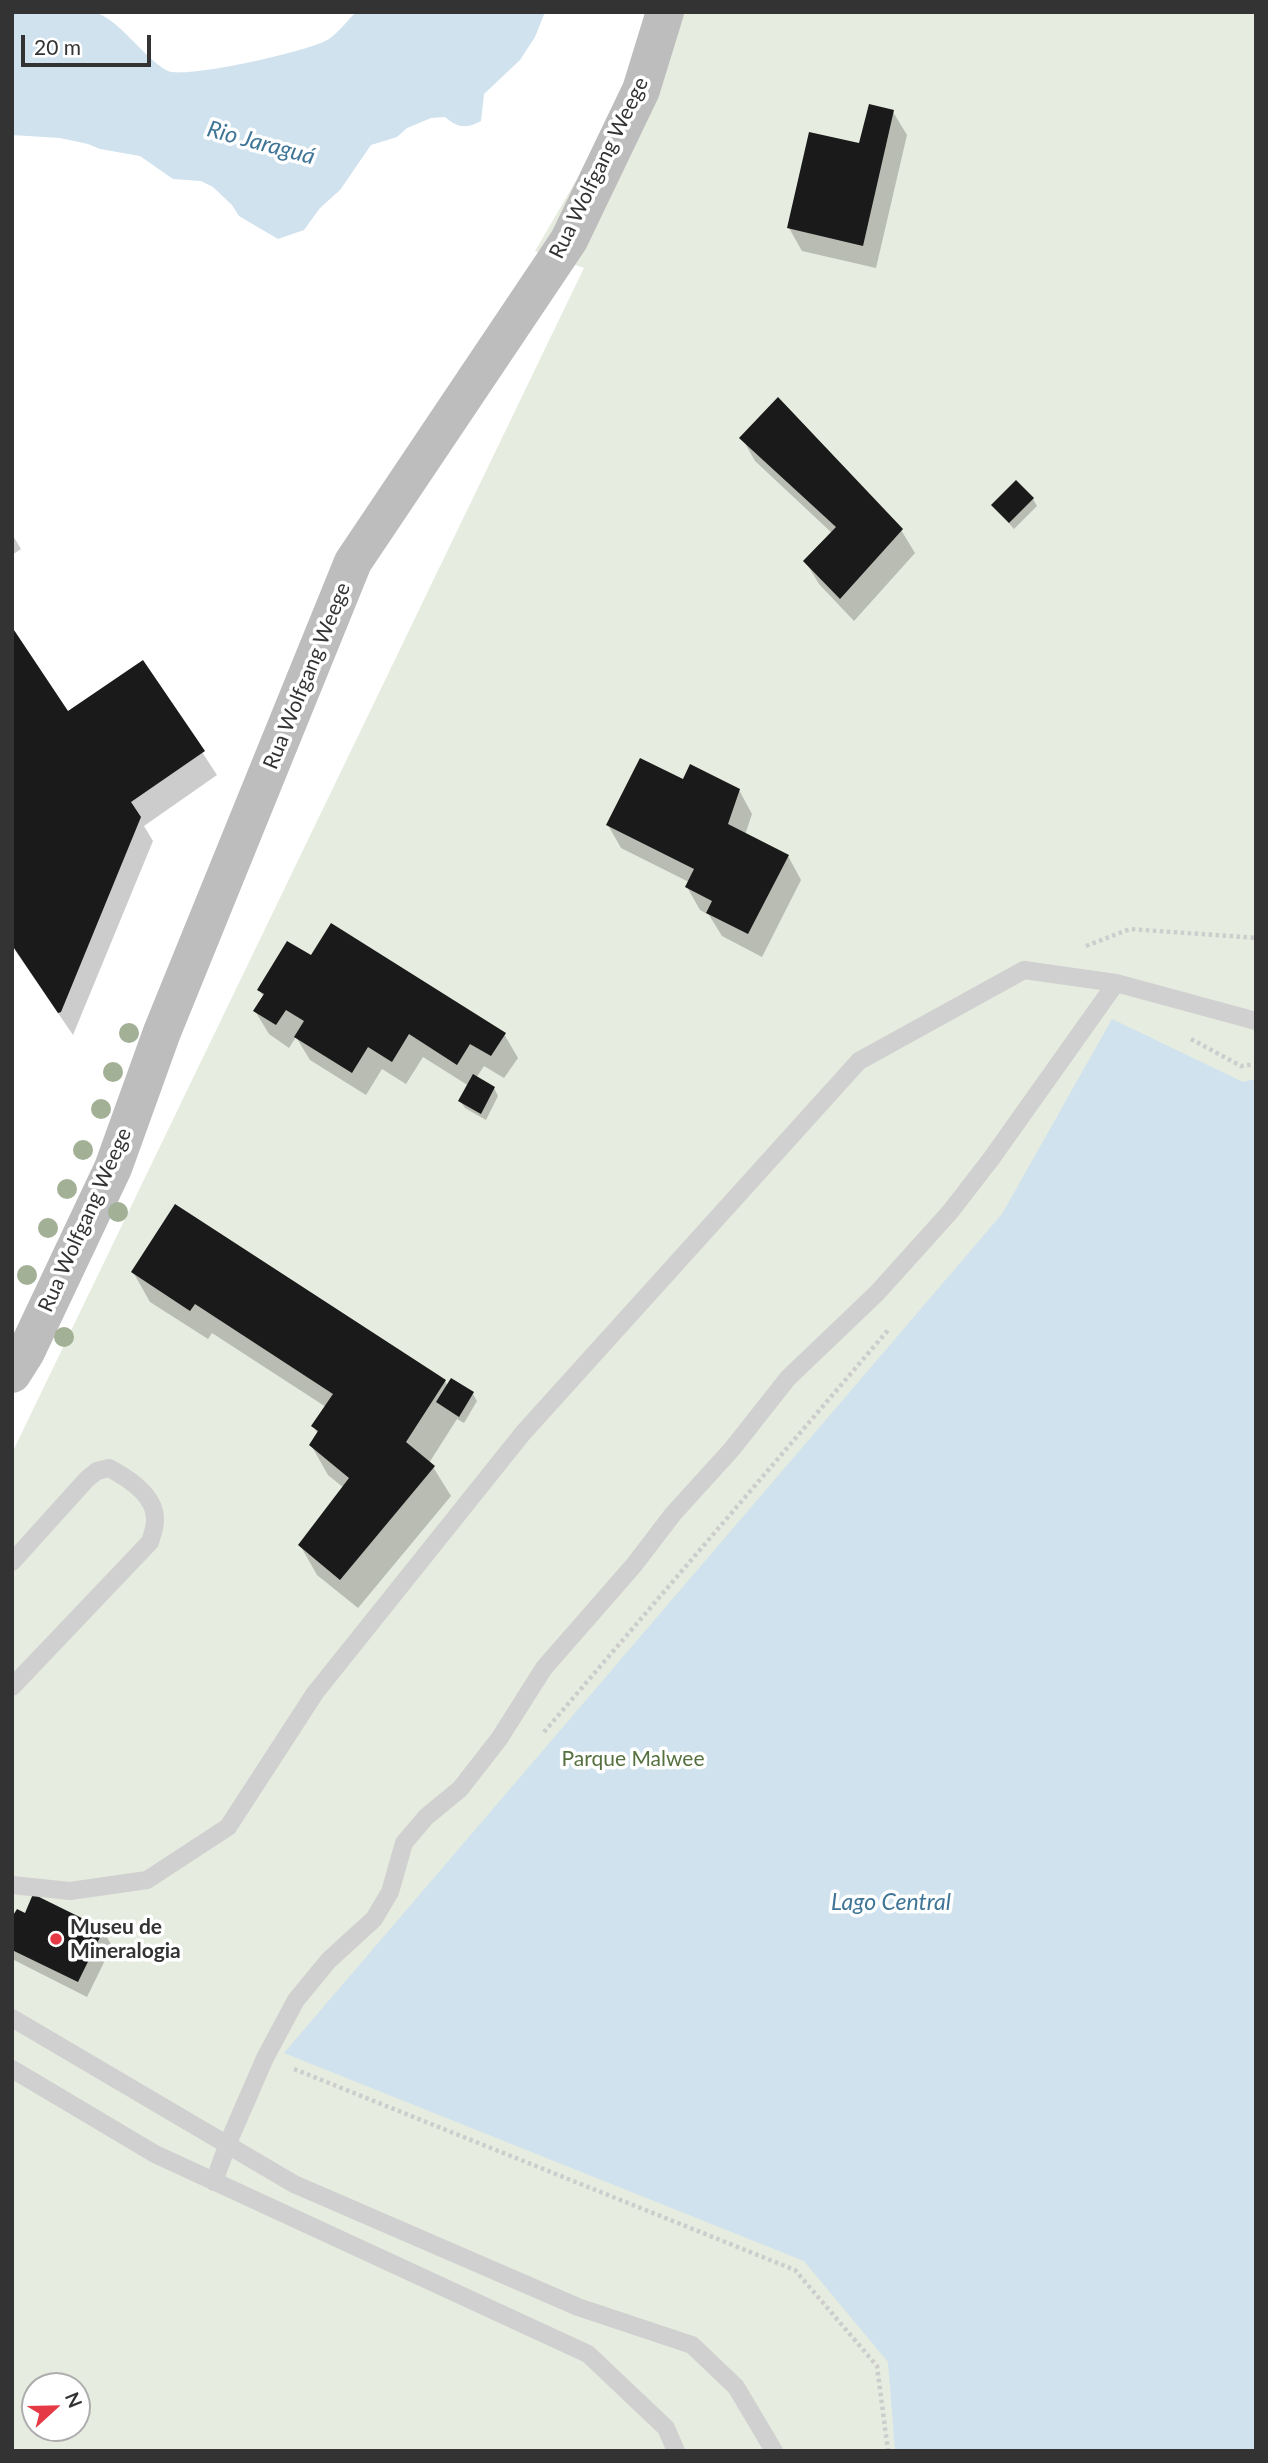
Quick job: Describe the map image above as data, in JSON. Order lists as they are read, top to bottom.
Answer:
{
  "streets": {
    "street": ["Rua Wolfgang Weege"]
  },
  "water": ["Rio Jaraguá", "Lago Central"],
  "parks": ["Parque Malwee"],
  "places": ["Museu de Mineralogia"],
  "scale_bar": "20 m",
  "north": "right"
}
